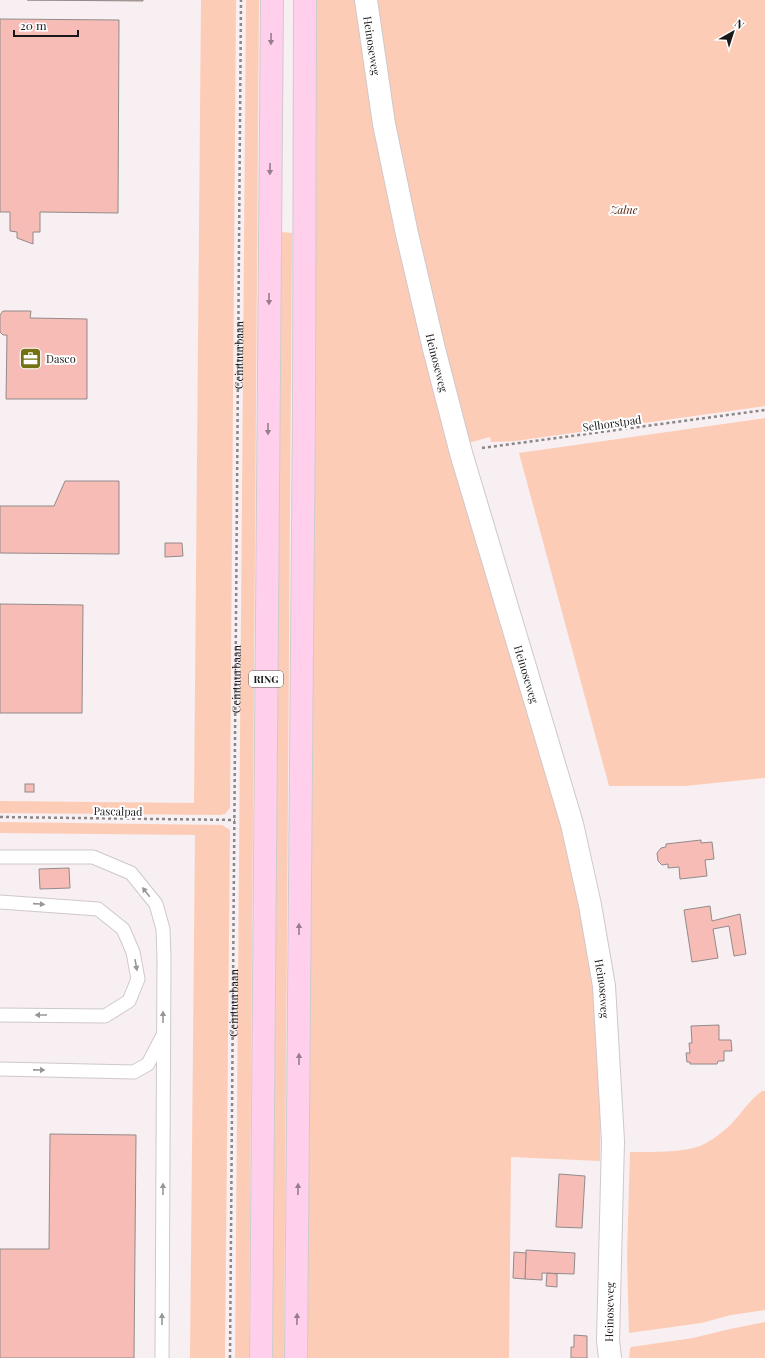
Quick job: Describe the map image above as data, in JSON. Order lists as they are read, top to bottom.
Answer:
{
  "streets": {
    "main road": ["RING"],
    "street": ["Heinoseweg"],
    "path": ["Ceintuurbaan", "Selhorstpad", "Pascalpad"]
  },
  "crossings": [
    ["Heinoseweg", "Selhorstpad"],
    ["Ceintuurbaan", "Pascalpad"]
  ],
  "parks": ["Zalne"],
  "places": {
    "office": ["Dasco"]
  },
  "scale_bar": "20 m",
  "north": "top right"
}
